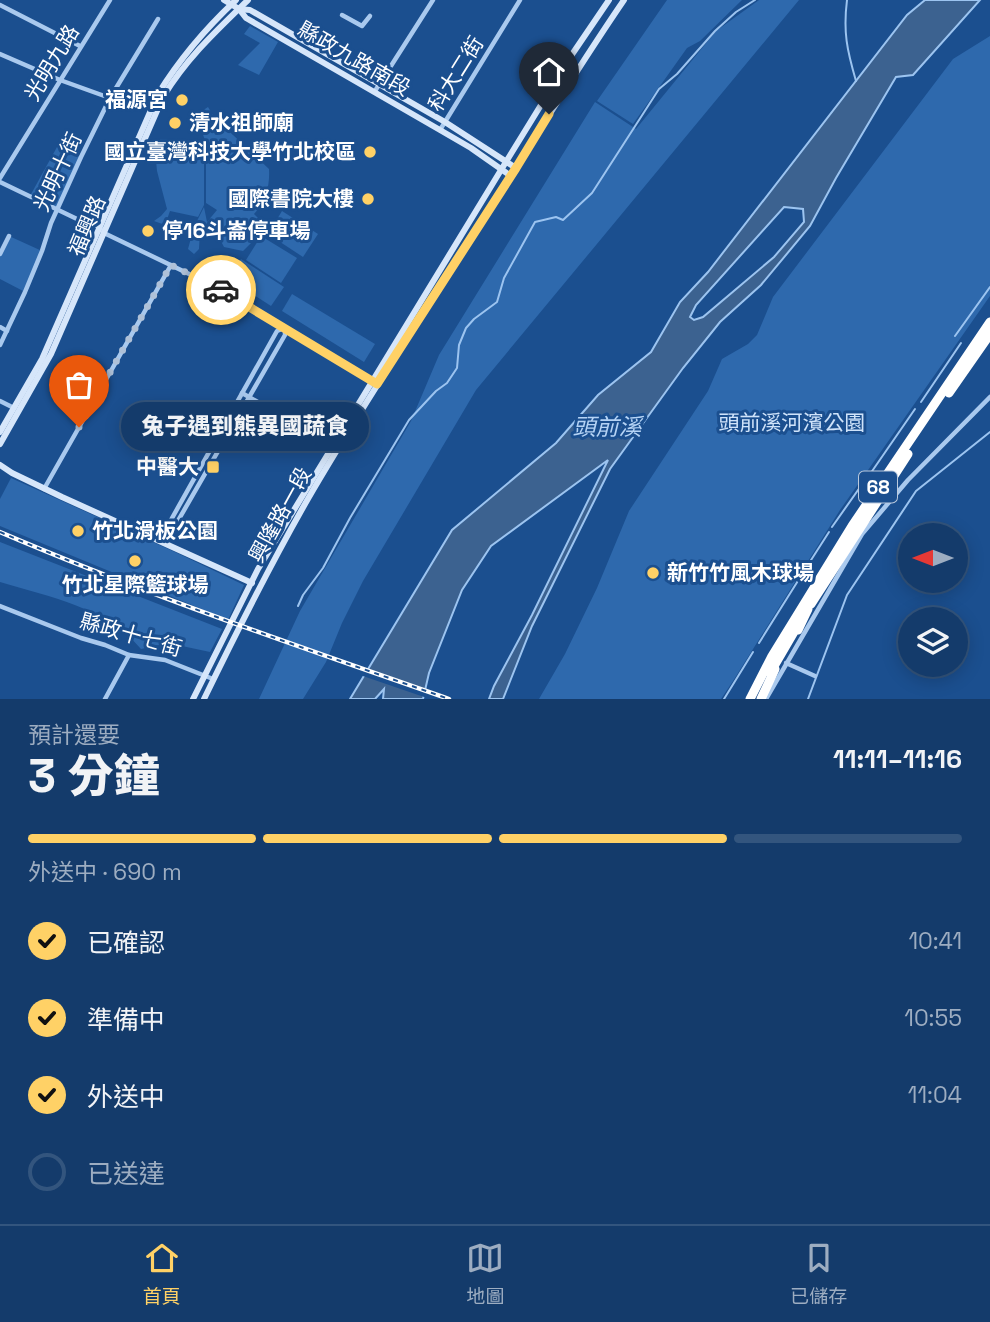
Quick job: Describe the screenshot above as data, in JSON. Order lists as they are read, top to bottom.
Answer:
{
  "streets": {
    "highway": ["68"],
    "street": [
      "縣政九路南段",
      "光明九路",
      "科大二街",
      "光明十街",
      "福興路",
      "興隆路一段",
      "縣政十七街"
    ]
  },
  "crossings": [
    ["縣政九路南段", "科大二街"],
    ["縣政九路南段", "福興路"],
    ["縣政九路南段", "興隆路一段"],
    ["興隆路一段", "縣政十七街"]
  ],
  "water": ["頭前溪"],
  "parks": ["頭前溪河濱公園"],
  "places": {
    "other": [
      "福源宮",
      "清水祖師廟",
      "國立臺灣科技大學竹北校區",
      "國際書院大樓",
      "停16斗崙停車場",
      "兔子遇到熊異國蔬食",
      "竹北滑板公園",
      "竹北星際籃球場",
      "新竹竹風木球場"
    ],
    "transit": ["中醫大"]
  },
  "north": "left",
  "page": {
    "bubble": "兔子遇到熊異國蔬食",
    "heading": ["3 分鐘", "預計還要", "11:11–11:16"],
    "bar": "外送中 · 690 m",
    "list": [
      ["已確認", "10:41"],
      ["準備中", "10:55"],
      ["外送中", "11:04"],
      "已送達"
    ],
    "tabs": ["首頁", "地圖", "已儲存"]
  }
}
